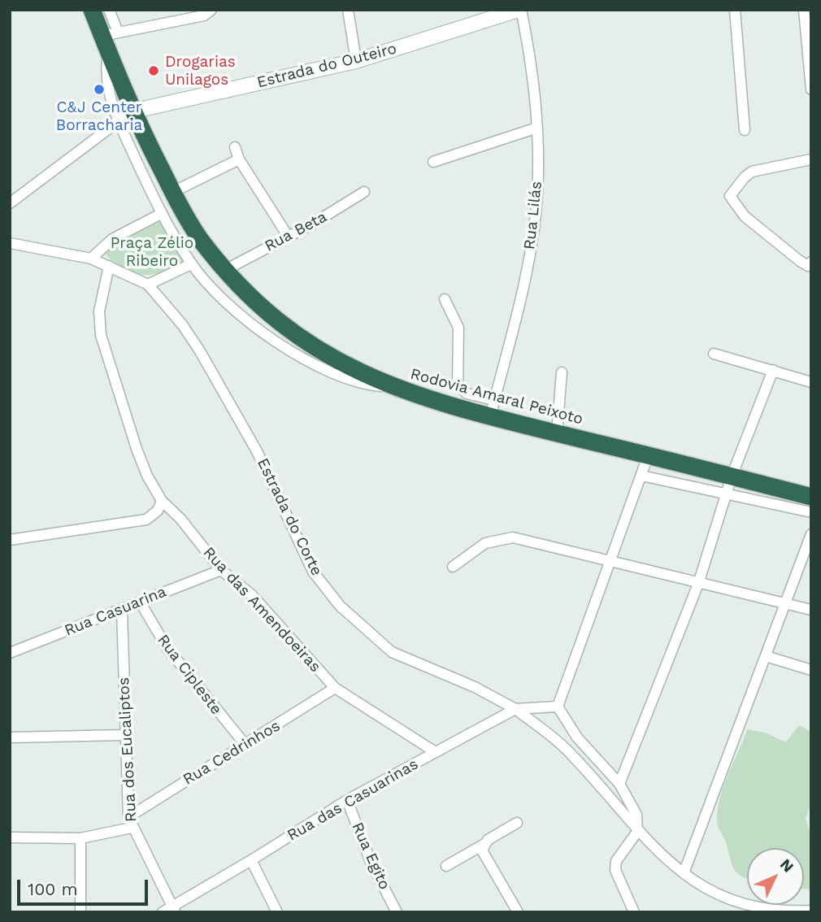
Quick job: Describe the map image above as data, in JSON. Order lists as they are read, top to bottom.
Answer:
{
  "streets": {
    "highway": ["Rodovia Amaral Peixoto"],
    "street": [
      "Estrada do Outeiro",
      "Rua Lilás",
      "Rua Beta",
      "Estrada do Corte",
      "Rua das Amendoeiras",
      "Rua Casuarina",
      "Rua Cipleste",
      "Rua dos Eucaliptos",
      "Rua Cedrinhos",
      "Rua das Casuarinas",
      "Rua Egito"
    ]
  },
  "crossings": [
    ["Estrada do Outeiro", "Rua Lilás"],
    ["Estrada do Outeiro", "Rodovia Amaral Peixoto"],
    ["Rua Lilás", "Rodovia Amaral Peixoto"],
    ["Rua Beta", "Rodovia Amaral Peixoto"],
    ["Estrada do Corte", "Rua das Amendoeiras"],
    ["Estrada do Corte", "Rua das Casuarinas"],
    ["Rua das Amendoeiras", "Rua Casuarina"],
    ["Rua das Amendoeiras", "Rua Cedrinhos"],
    ["Rua das Amendoeiras", "Rua das Casuarinas"],
    ["Rua Casuarina", "Rua Cipleste"],
    ["Rua Casuarina", "Rua dos Eucaliptos"],
    ["Rua Cipleste", "Rua Cedrinhos"],
    ["Rua dos Eucaliptos", "Rua Cedrinhos"],
    ["Rua dos Eucaliptos", "Rua das Casuarinas"],
    ["Rua das Casuarinas", "Rua Egito"]
  ],
  "parks": ["Praça Zélio Ribeiro"],
  "places": ["Drogarias Unilagos", "C&J Center Borracharia"],
  "scale_bar": "100 m",
  "north": "top right"
}
